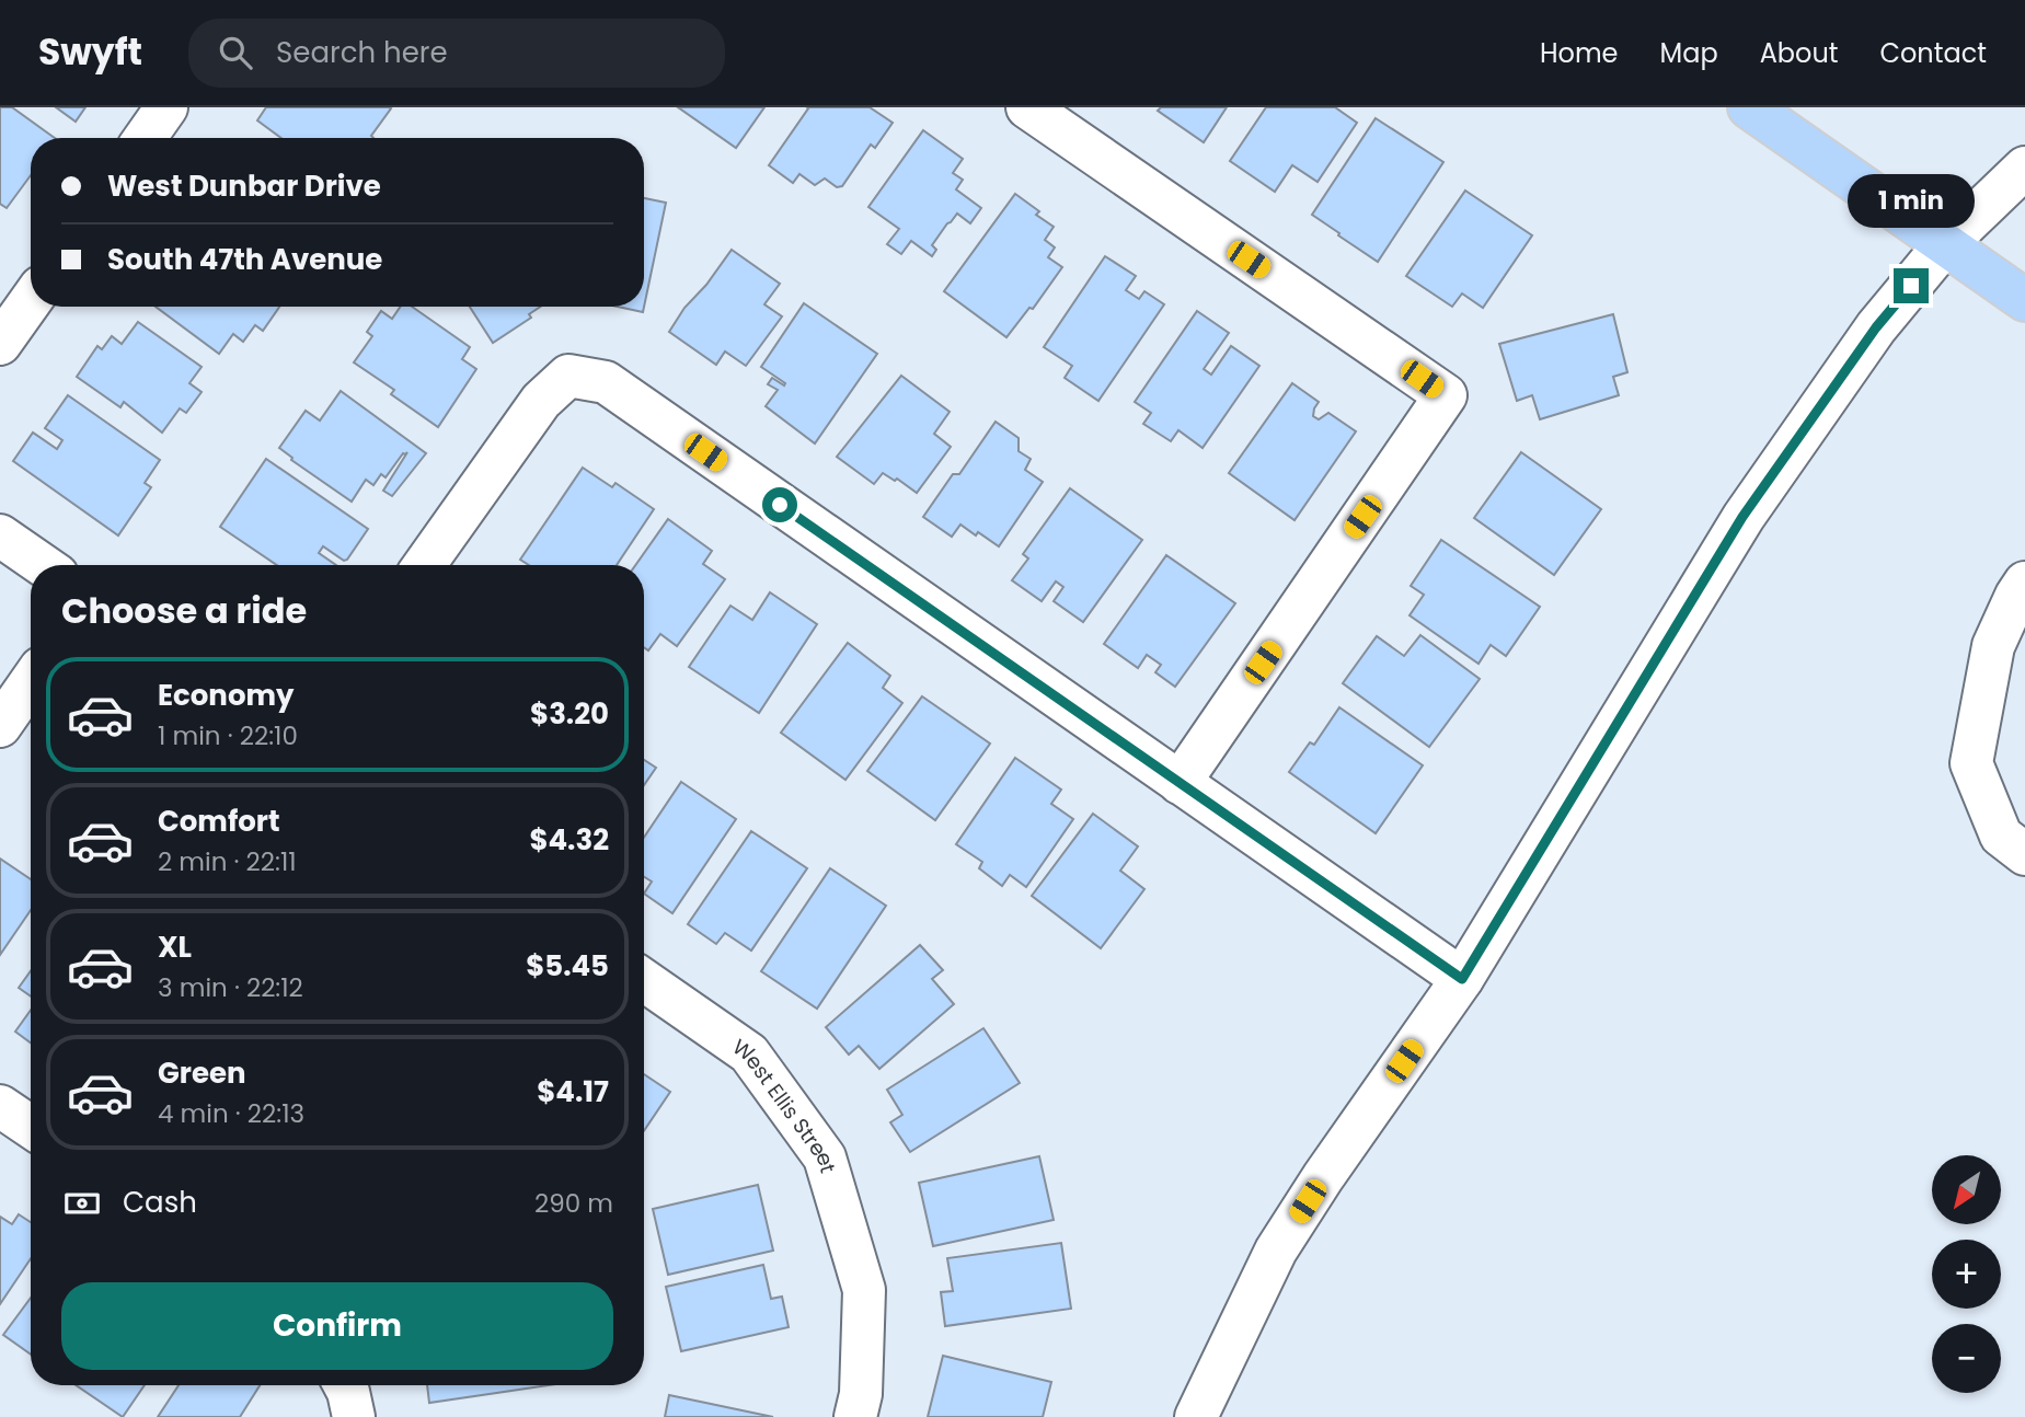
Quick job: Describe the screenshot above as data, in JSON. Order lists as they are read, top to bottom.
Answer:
{
  "streets": {
    "street": ["West Ellis Street"]
  },
  "north": "bottom left",
  "page": {
    "header": "Swyft",
    "search": "Search here",
    "nav": [
      "Home",
      "Map",
      "About",
      "Contact"
    ],
    "banner": ["West Dunbar Drive", "South 47th Avenue"],
    "bubble": "1 min",
    "heading": "Choose a ride",
    "list": [
      {
        "name": "Economy",
        "note": "1 min · 22:10",
        "value": "$3.20"
      },
      {
        "name": "Comfort",
        "note": "2 min · 22:11",
        "value": "$4.32"
      },
      {
        "name": "XL",
        "note": "3 min · 22:12",
        "value": "$5.45"
      },
      {
        "name": "Green",
        "note": "4 min · 22:13",
        "value": "$4.17"
      }
    ],
    "map_buttons": ["+", "−"],
    "pay": ["Cash", "290 m"],
    "buttons": "Confirm"
  }
}
